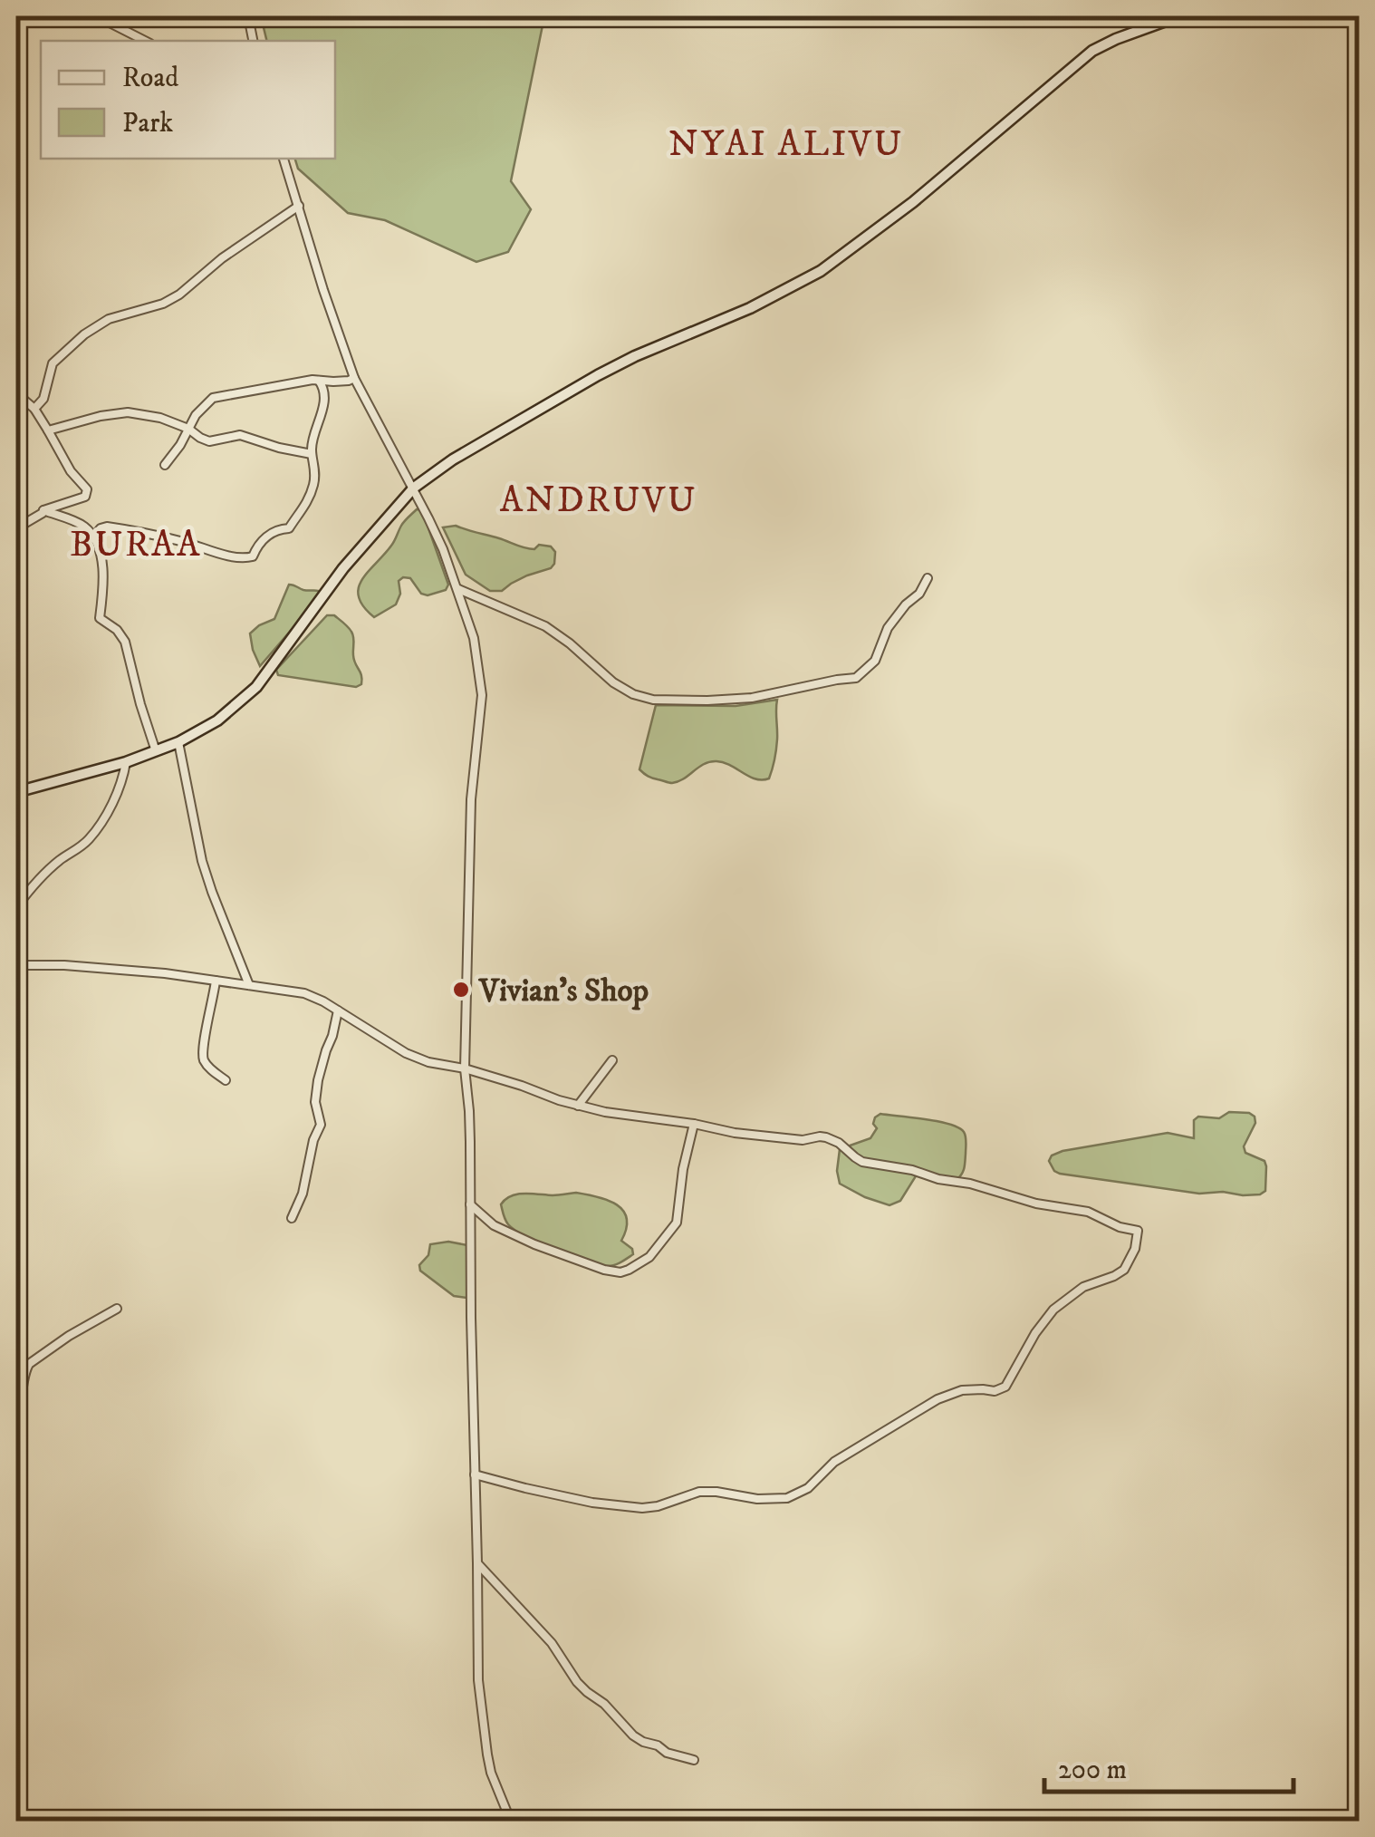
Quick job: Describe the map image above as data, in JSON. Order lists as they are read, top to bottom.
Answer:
{
  "districts": ["NYAI ALIVU", "ANDRUVU", "BURAA"],
  "places": ["Vivian's Shop"],
  "legend": ["Road", "Park"],
  "scale_bar": "200 m"
}
